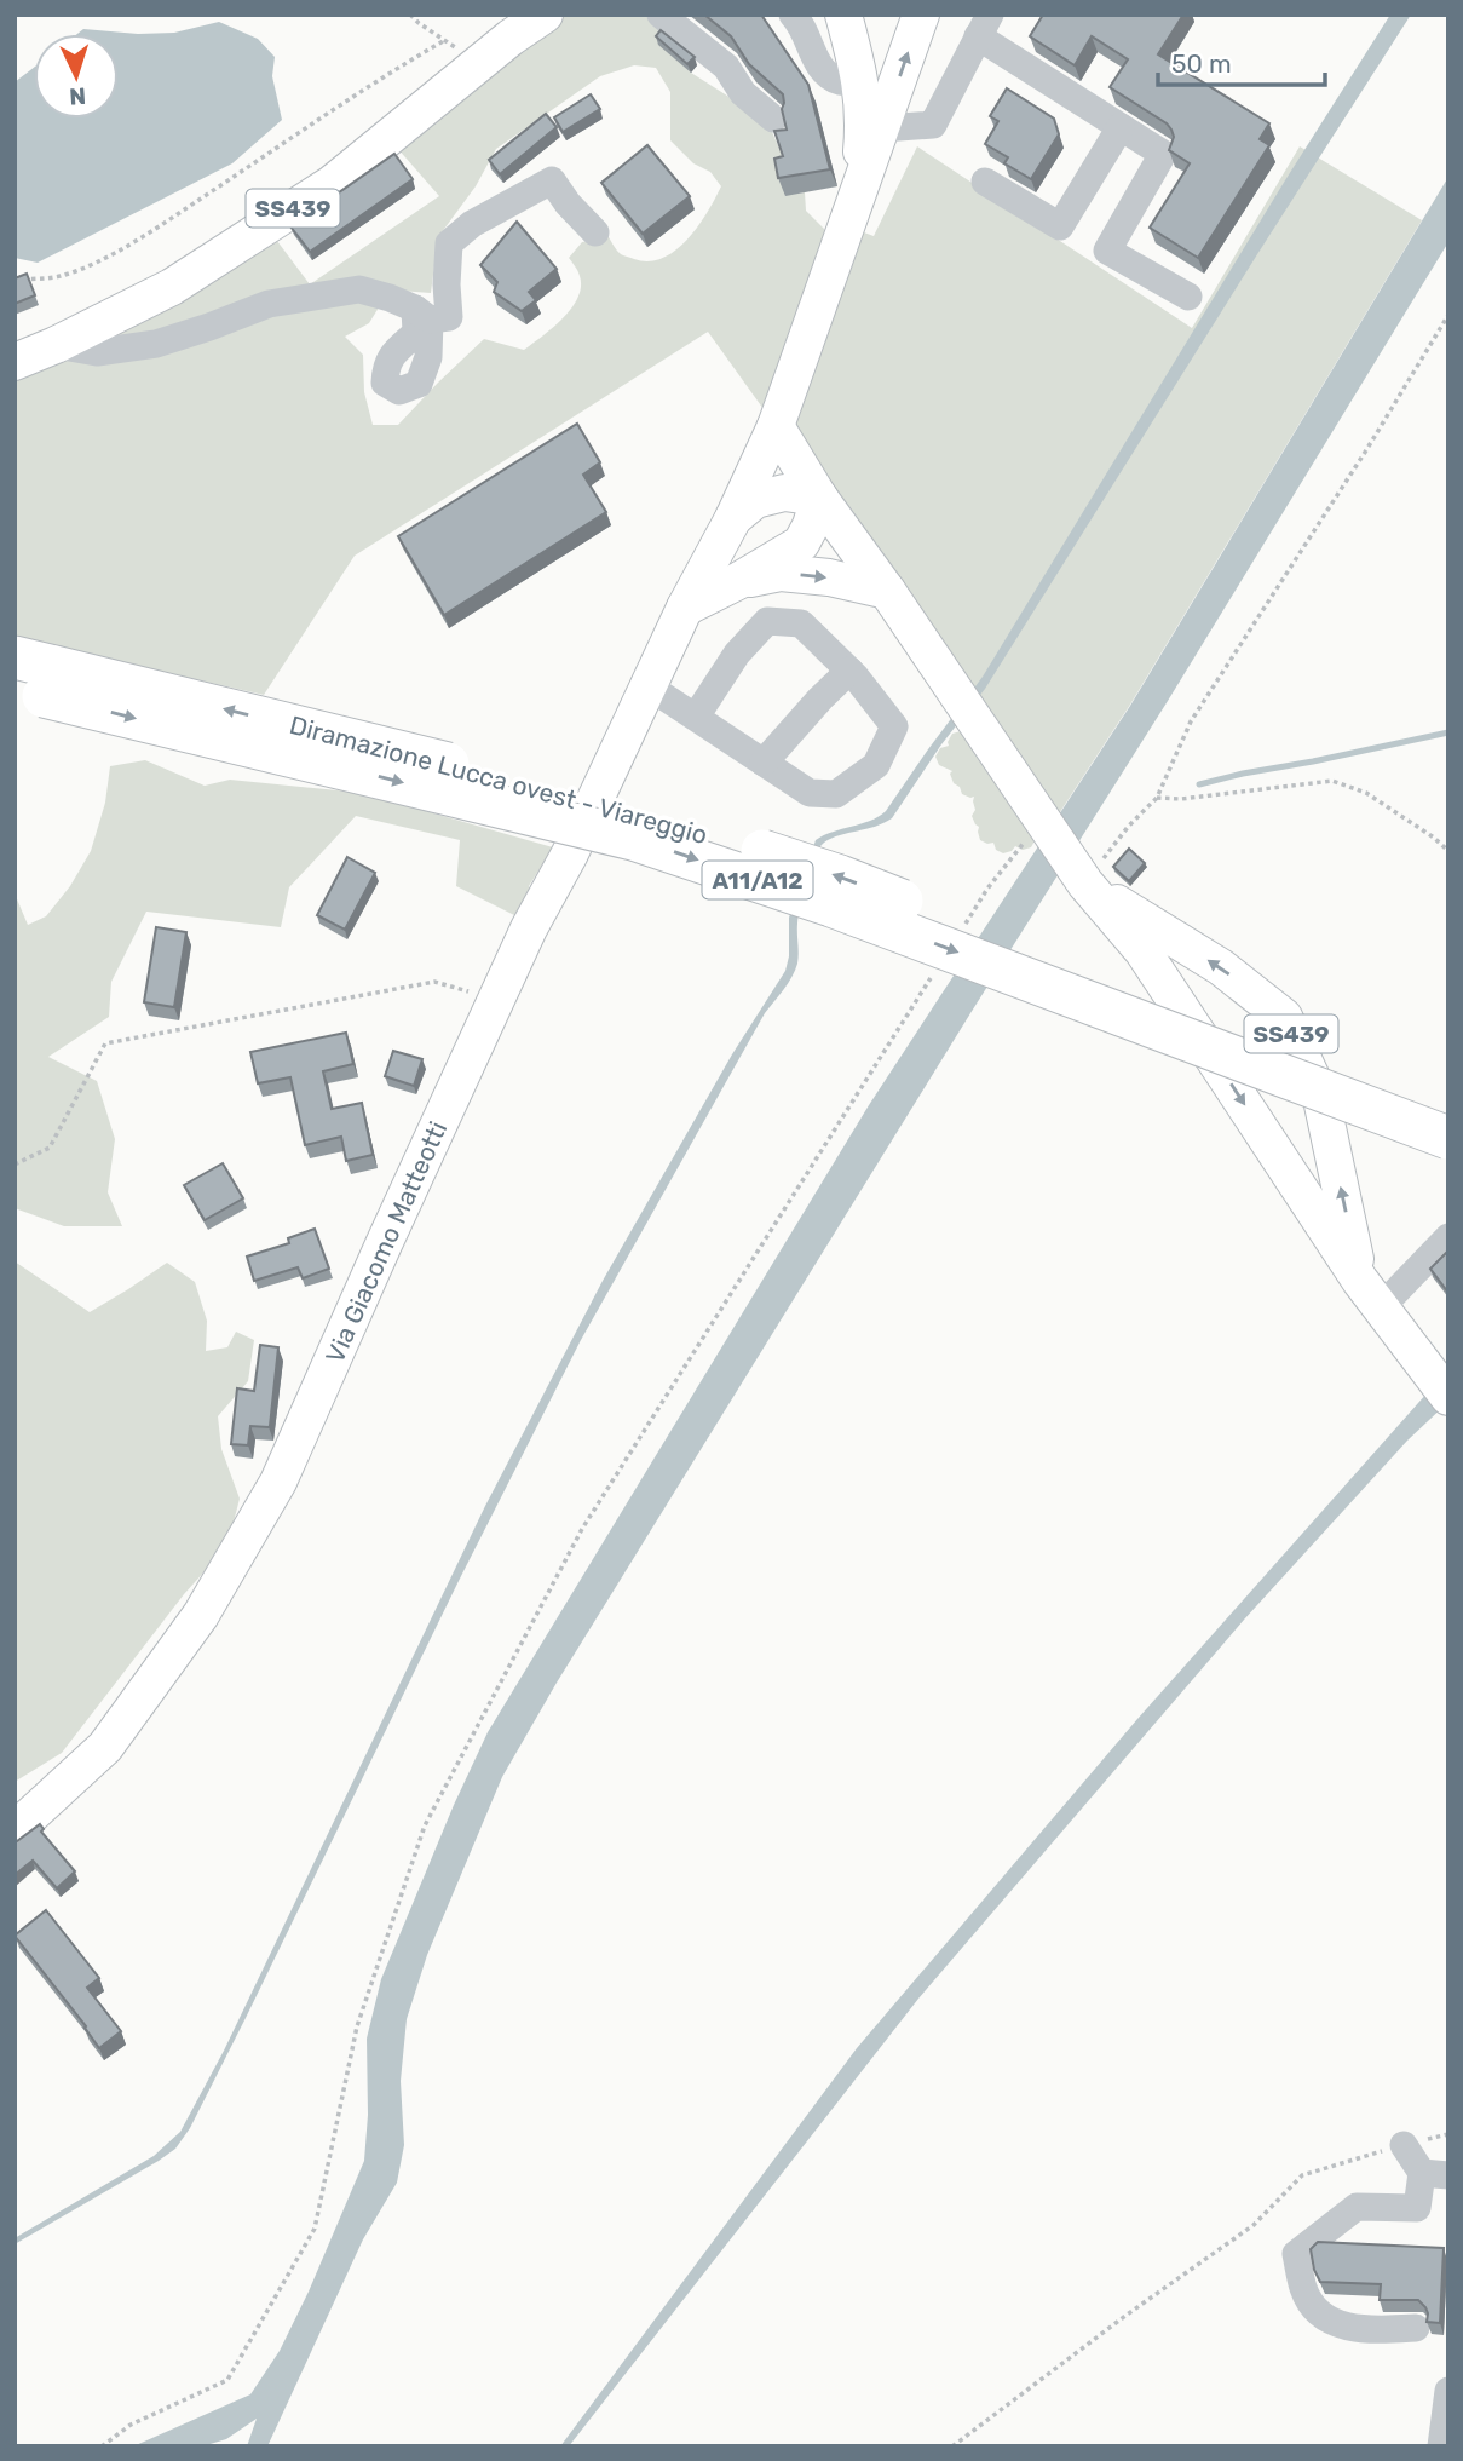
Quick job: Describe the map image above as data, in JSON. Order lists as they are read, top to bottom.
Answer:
{
  "streets": {
    "highway": ["Diramazione Lucca ovest - Viareggio", "A11/A12"],
    "main road": ["SS439", "Via Giacomo Matteotti"]
  },
  "crossings": [
    ["SS439", "Via Giacomo Matteotti"]
  ],
  "scale_bar": "50 m",
  "north": "bottom"
}
